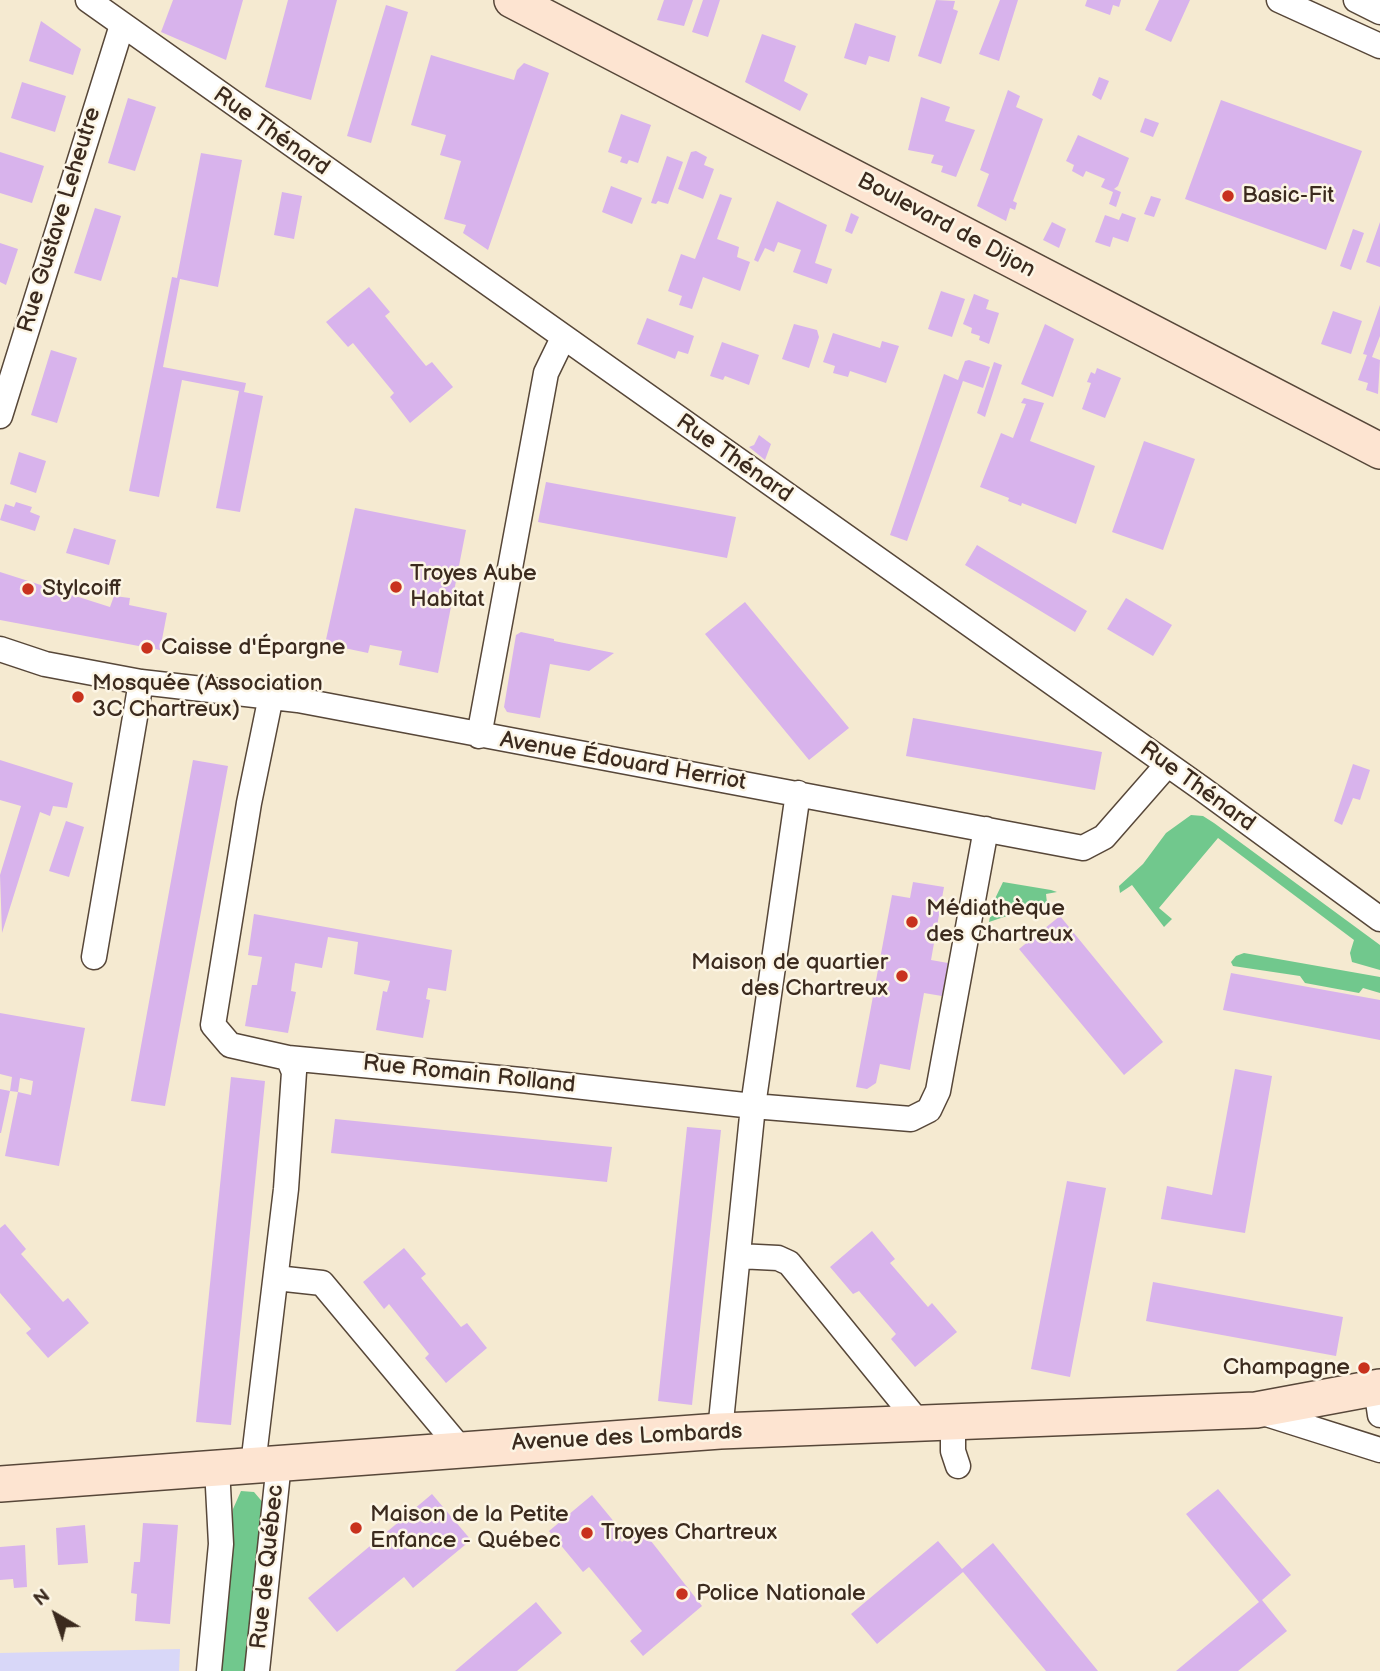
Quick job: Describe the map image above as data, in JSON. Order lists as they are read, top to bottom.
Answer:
{
  "streets": {
    "street": [
      "Rue Thénard",
      "Rue Gustave Leheutre",
      "Boulevard de Dijon",
      "Avenue Édouard Herriot",
      "Rue Romain Rolland",
      "Avenue des Lombards",
      "Rue de Québec"
    ]
  },
  "crossings": [
    ["Rue Thénard", "Rue Gustave Leheutre"],
    ["Rue Thénard", "Avenue Édouard Herriot"],
    ["Avenue Édouard Herriot", "Rue Romain Rolland"],
    ["Rue Romain Rolland", "Rue de Québec"],
    ["Avenue des Lombards", "Rue de Québec"]
  ],
  "places": [
    "Basic-Fit",
    "Troyes Aube Habitat",
    "Stylcoiff",
    "Caisse d'Épargne",
    "Mosquée (Association 3C Chartreux)",
    "Médiathèque des Chartreux",
    "Maison de quartier des Chartreux",
    "Champagne",
    "Maison de la Petite Enfance - Québec",
    "Troyes Chartreux",
    "Police Nationale"
  ],
  "north": "top left"
}
